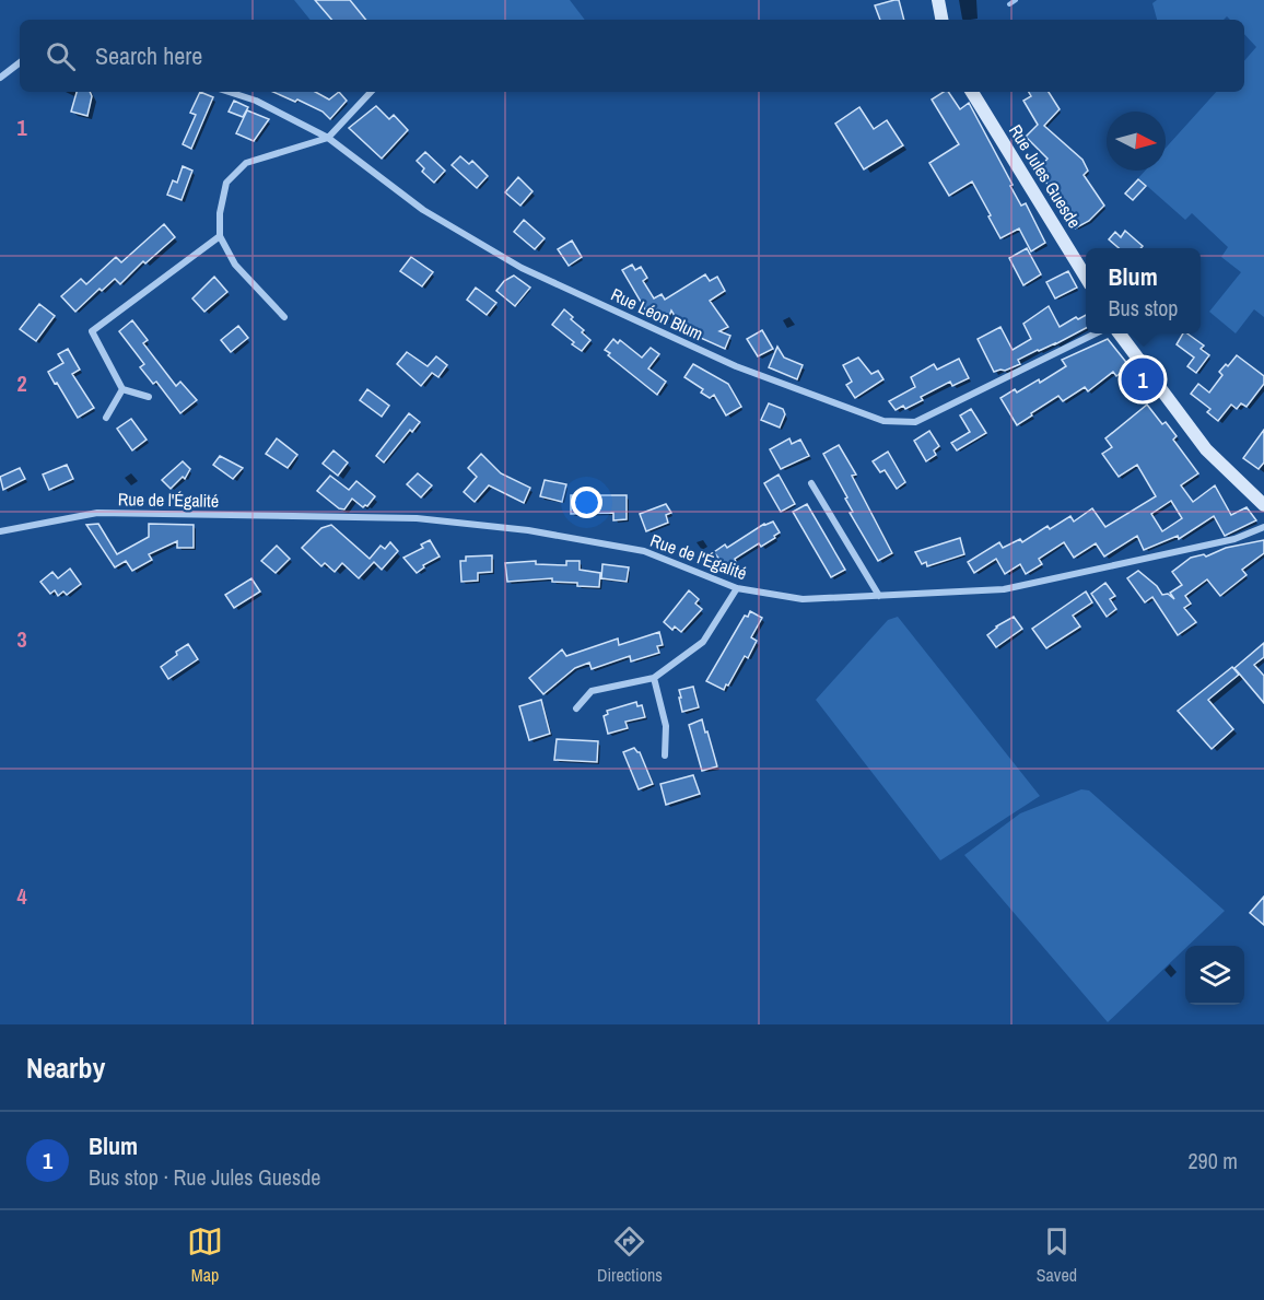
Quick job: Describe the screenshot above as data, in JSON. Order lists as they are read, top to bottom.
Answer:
{
  "streets": {
    "street": ["Rue Jules Guesde", "Rue Léon Blum", "Rue de l'Égalité"]
  },
  "north": "right",
  "page": {
    "search": "Search here",
    "popup": ["Blum", "Bus stop"],
    "pins": "1",
    "heading": "Nearby",
    "list": [
      {
        "mark": "1",
        "name": "Blum",
        "note": "Bus stop · Rue Jules Guesde",
        "value": "290 m"
      }
    ],
    "nav": ["Map", "Directions", "Saved"]
  },
  "grid": {
    "rows": [
      "1",
      "2",
      "3",
      "4"
    ]
  }
}
